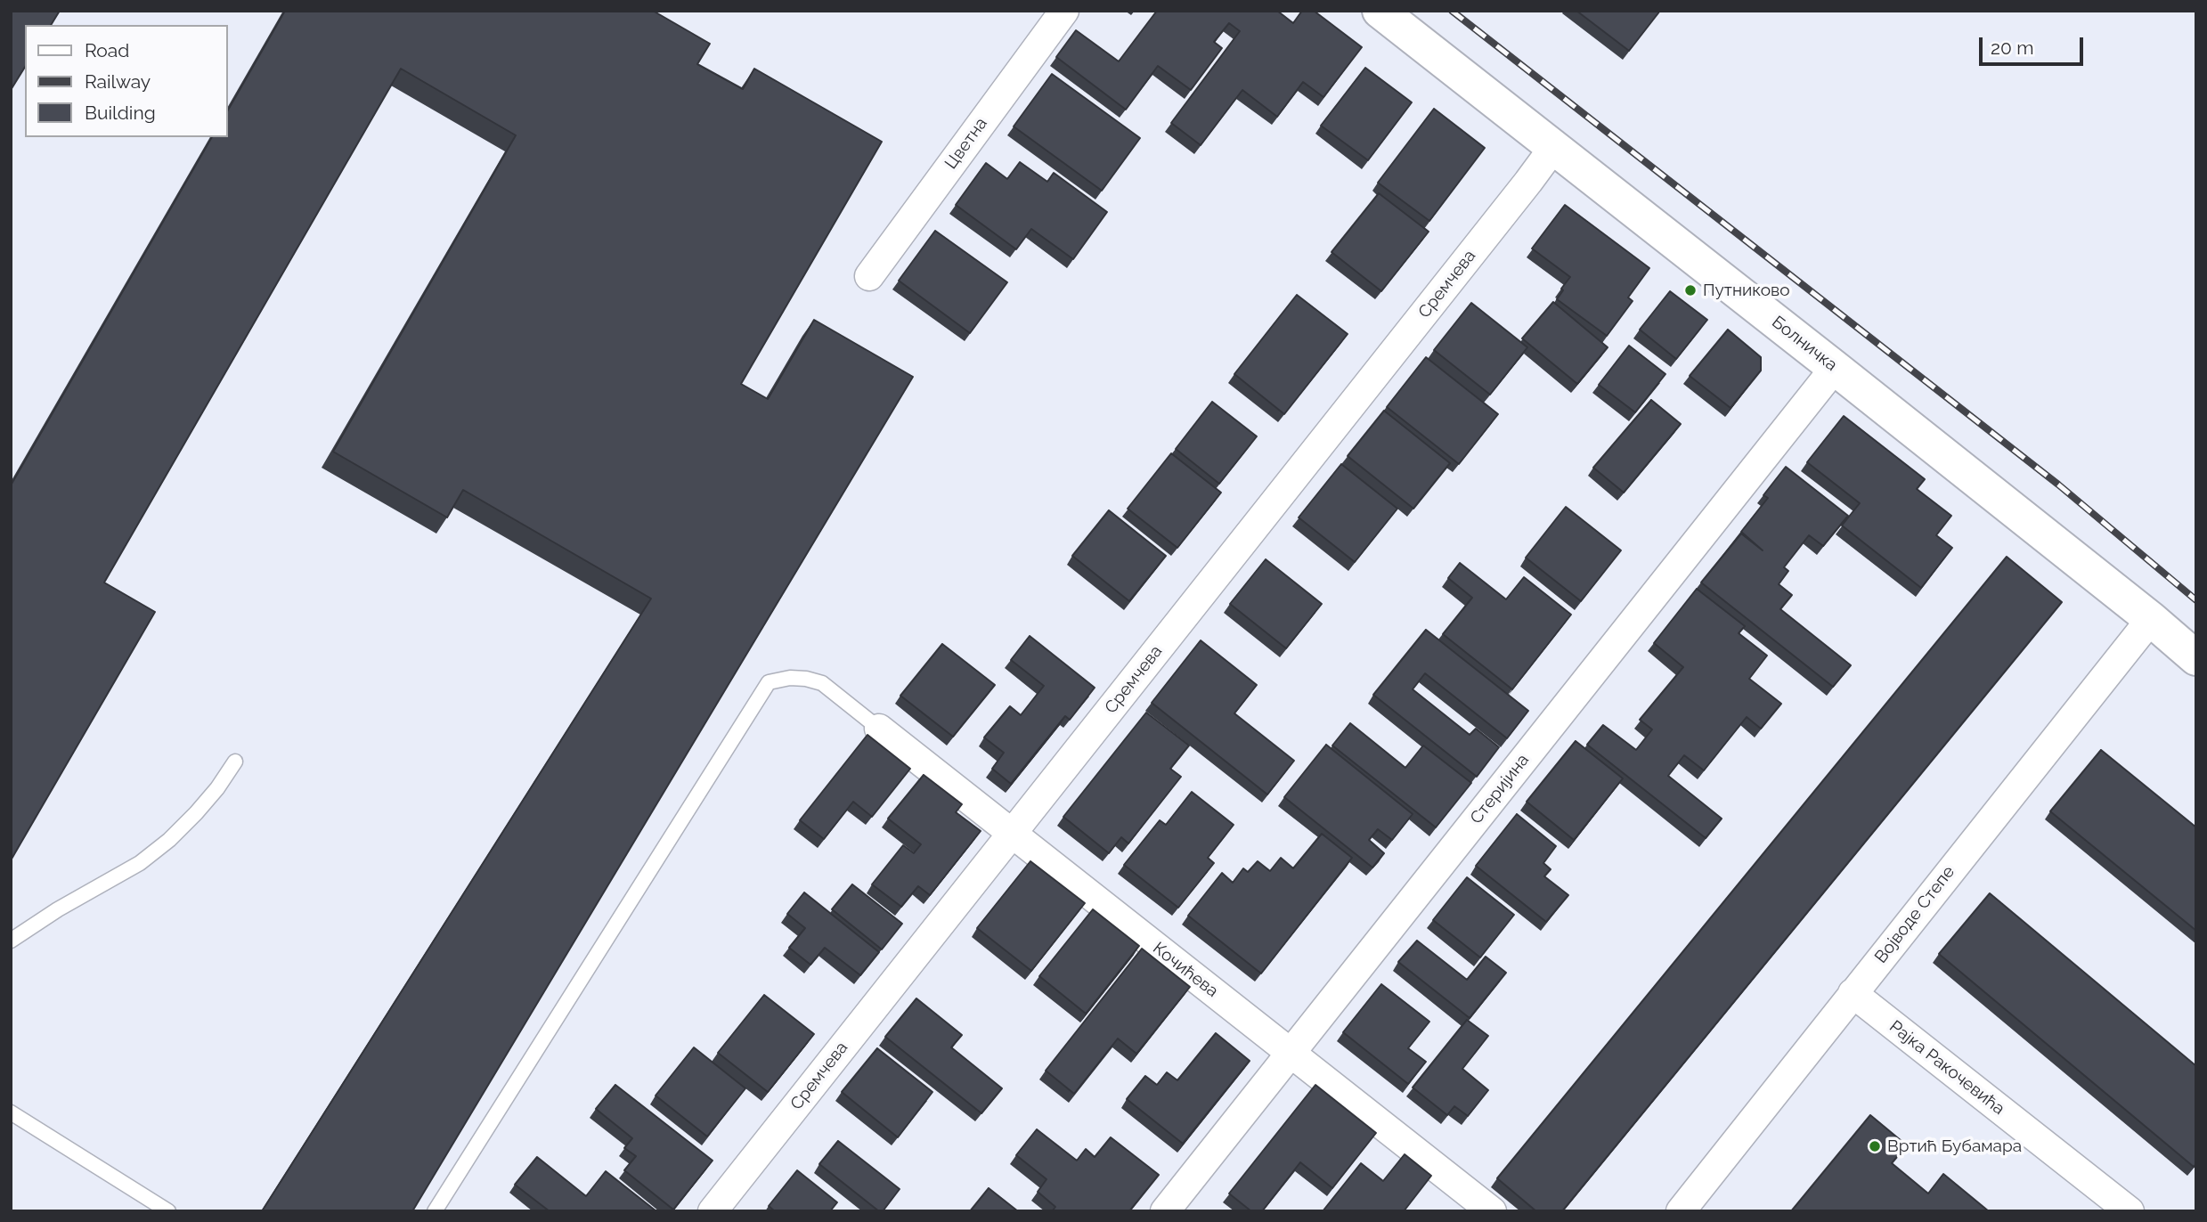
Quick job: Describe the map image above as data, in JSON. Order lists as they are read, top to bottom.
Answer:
{
  "streets": {
    "street": [
      "Цветна",
      "Сремчева",
      "Болничка",
      "Стеријина",
      "Војводе Степе",
      "Кочићева",
      "Рајка Ракочевића"
    ]
  },
  "crossings": [
    ["Сремчева", "Болничка"],
    ["Сремчева", "Кочићева"],
    ["Болничка", "Стеријина"],
    ["Болничка", "Војводе Степе"],
    ["Стеријина", "Кочићева"],
    ["Војводе Степе", "Рајка Ракочевића"]
  ],
  "places": ["Путниково", "Вртић Бубамара"],
  "legend": ["Road", "Railway", "Building"],
  "scale_bar": "20 m"
}
